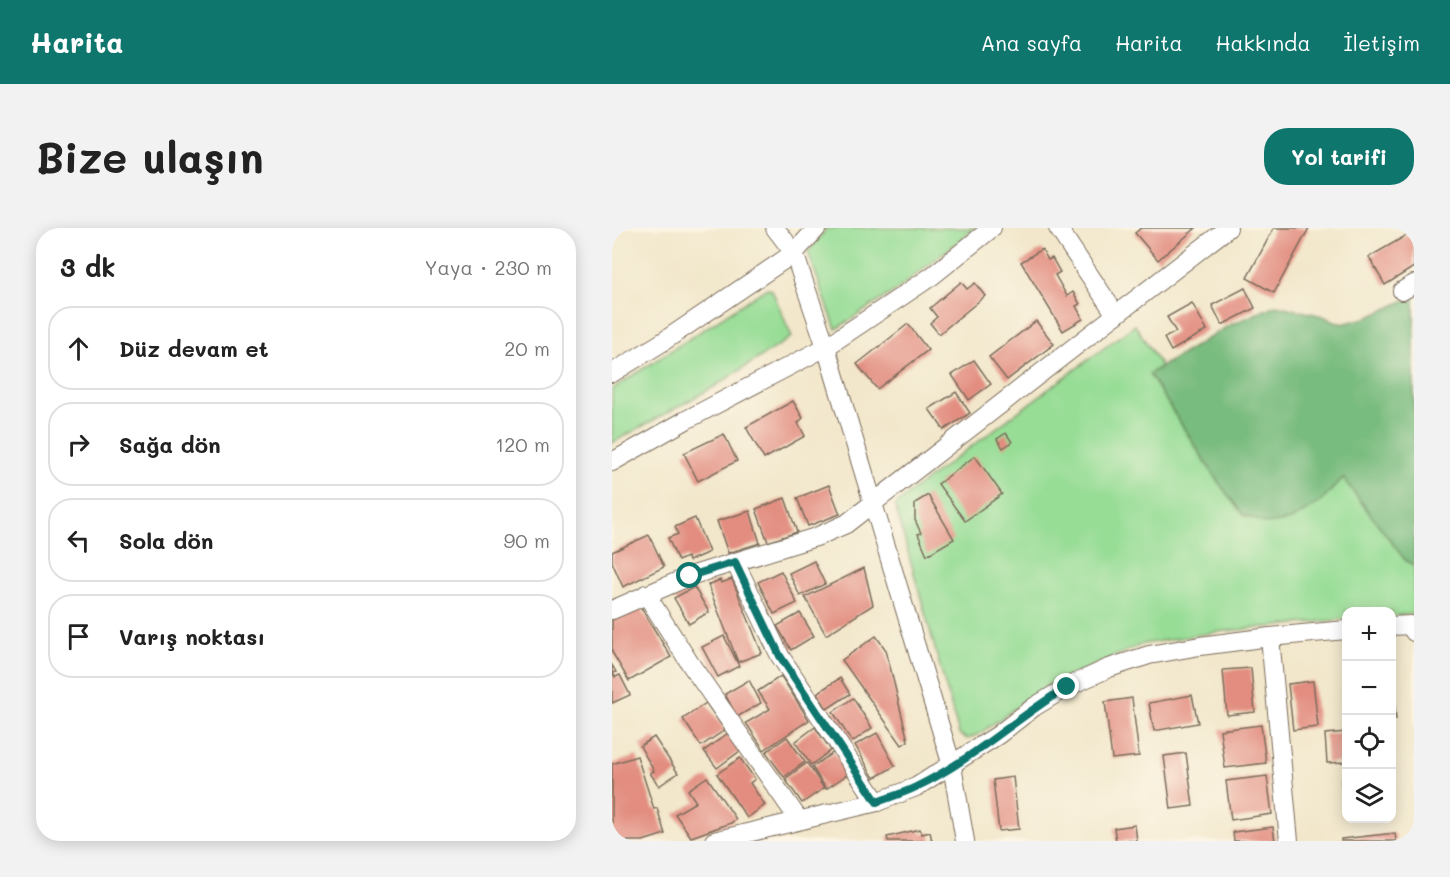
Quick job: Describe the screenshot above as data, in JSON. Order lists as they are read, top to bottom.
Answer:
{
  "page": {
    "header": "Harita",
    "nav": [
      "Ana sayfa",
      "Harita",
      "Hakkında",
      "İletişim"
    ],
    "buttons": "Yol tarifi",
    "title": "Bize ulaşın",
    "heading": ["3 dk", "Yaya · 230 m"],
    "list": [
      ["Düz devam et", "20 m"],
      ["Sağa dön", "120 m"],
      ["Sola dön", "90 m"],
      "Varış noktası"
    ],
    "map_buttons": ["+", "−"]
  }
}
